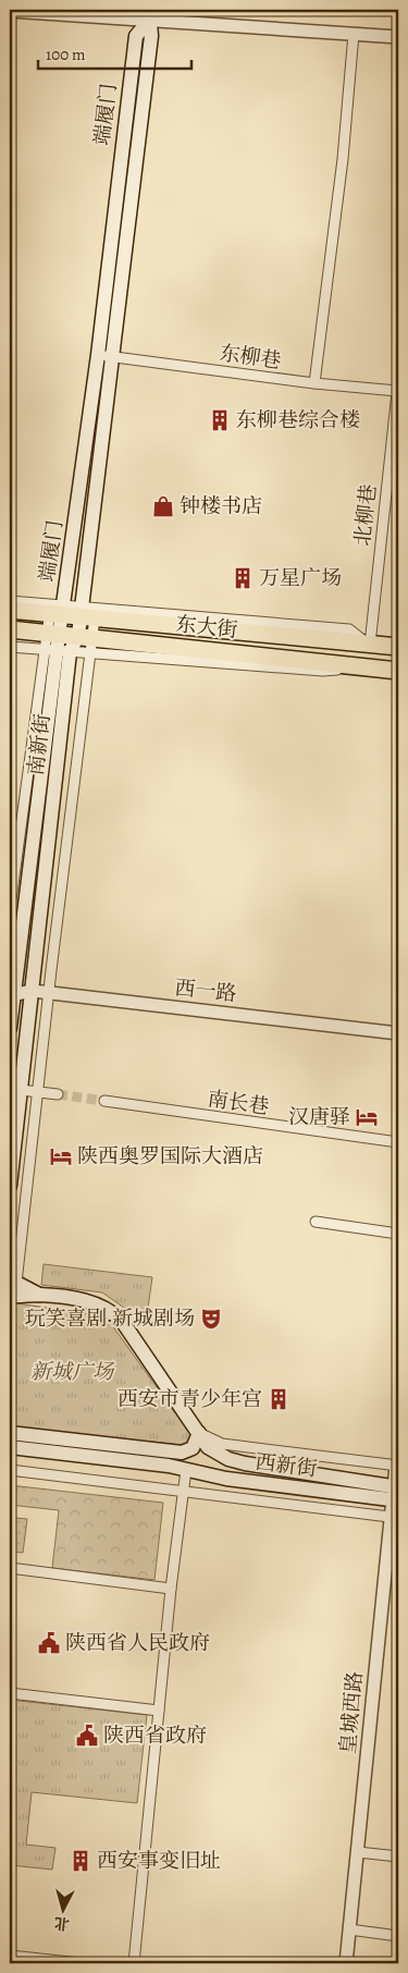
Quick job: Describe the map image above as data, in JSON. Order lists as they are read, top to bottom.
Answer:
{
  "streets": {
    "main road": [
      "端履门",
      "东大街",
      "南新街",
      "西新街"
    ],
    "street": [
      "东柳巷",
      "北柳巷",
      "西一路",
      "南长巷",
      "皇城西路"
    ]
  },
  "crossings": [
    ["端履门", "东柳巷"],
    ["端履门", "东大街"],
    ["端履门", "南新街"],
    ["东柳巷", "北柳巷"],
    ["北柳巷", "东大街"],
    ["东大街", "南新街"],
    ["南新街", "西一路"],
    ["西新街", "皇城西路"]
  ],
  "parks": ["新城广场"],
  "places": {
    "building": [
      "东柳巷综合楼",
      "万星广场",
      "西安市青少年宫",
      "西安事变旧址"
    ],
    "shop": ["钟楼书店"],
    "hotel": ["汉唐驿", "陕西奥罗国际大酒店"],
    "theatre": ["玩笑喜剧·新城剧场"],
    "public building": ["陕西省人民政府", "陕西省政府"]
  },
  "scale_bar": "100 m",
  "north": "bottom"
}
